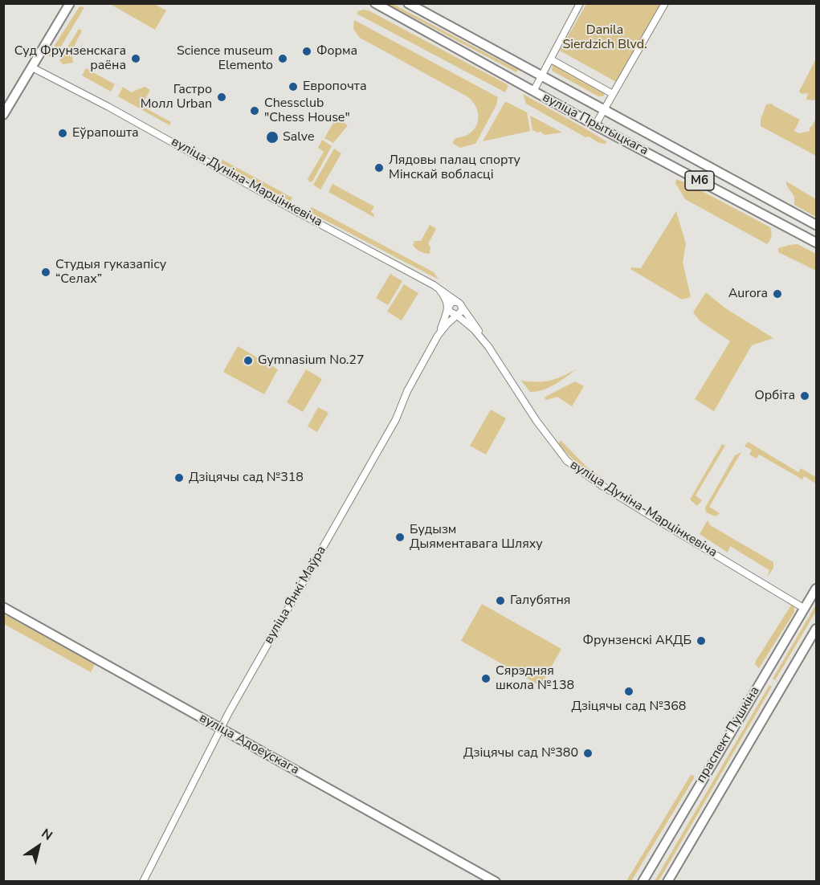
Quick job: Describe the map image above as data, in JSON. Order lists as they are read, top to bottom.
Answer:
{
  "streets": {
    "main road": [
      "вуліца Прытыцкага",
      "М6",
      "праспект Пушкіна",
      "вуліца Адоеўскага"
    ],
    "street": ["вуліца Дуніна-Марцінкевіча", "вуліца Янкі Маўра"]
  },
  "crossings": [
    ["вуліца Дуніна-Марцінкевіча", "вуліца Янкі Маўра"],
    ["вуліца Дуніна-Марцінкевіча", "праспект Пушкіна"],
    ["вуліца Янкі Маўра", "вуліца Адоеўскага"]
  ],
  "parks": ["Danila Sierdzich Blvd."],
  "places": [
    "Форма",
    "Суд Фрунзенскага раёна",
    "Science museum Elemento",
    "Европочта",
    "Гастро Молл Urban",
    "Chessclub \"Chess House\"",
    "Еўрапошта",
    "Salve",
    "Лядовы палац спорту Мінскай вобласці",
    "Студыя гуказапісу “Селах”",
    "Aurora",
    "Gymnasium No.27",
    "Oрбіта",
    "Дзіцячы сад №318",
    "Будызм Дыяментавага Шляху",
    "Галубятня",
    "Фрунзенскі АКДБ",
    "Сярэдняя школа №138",
    "Дзіцячы сад №368",
    "Дзіцячы сад №380"
  ],
  "north": "top right"
}
